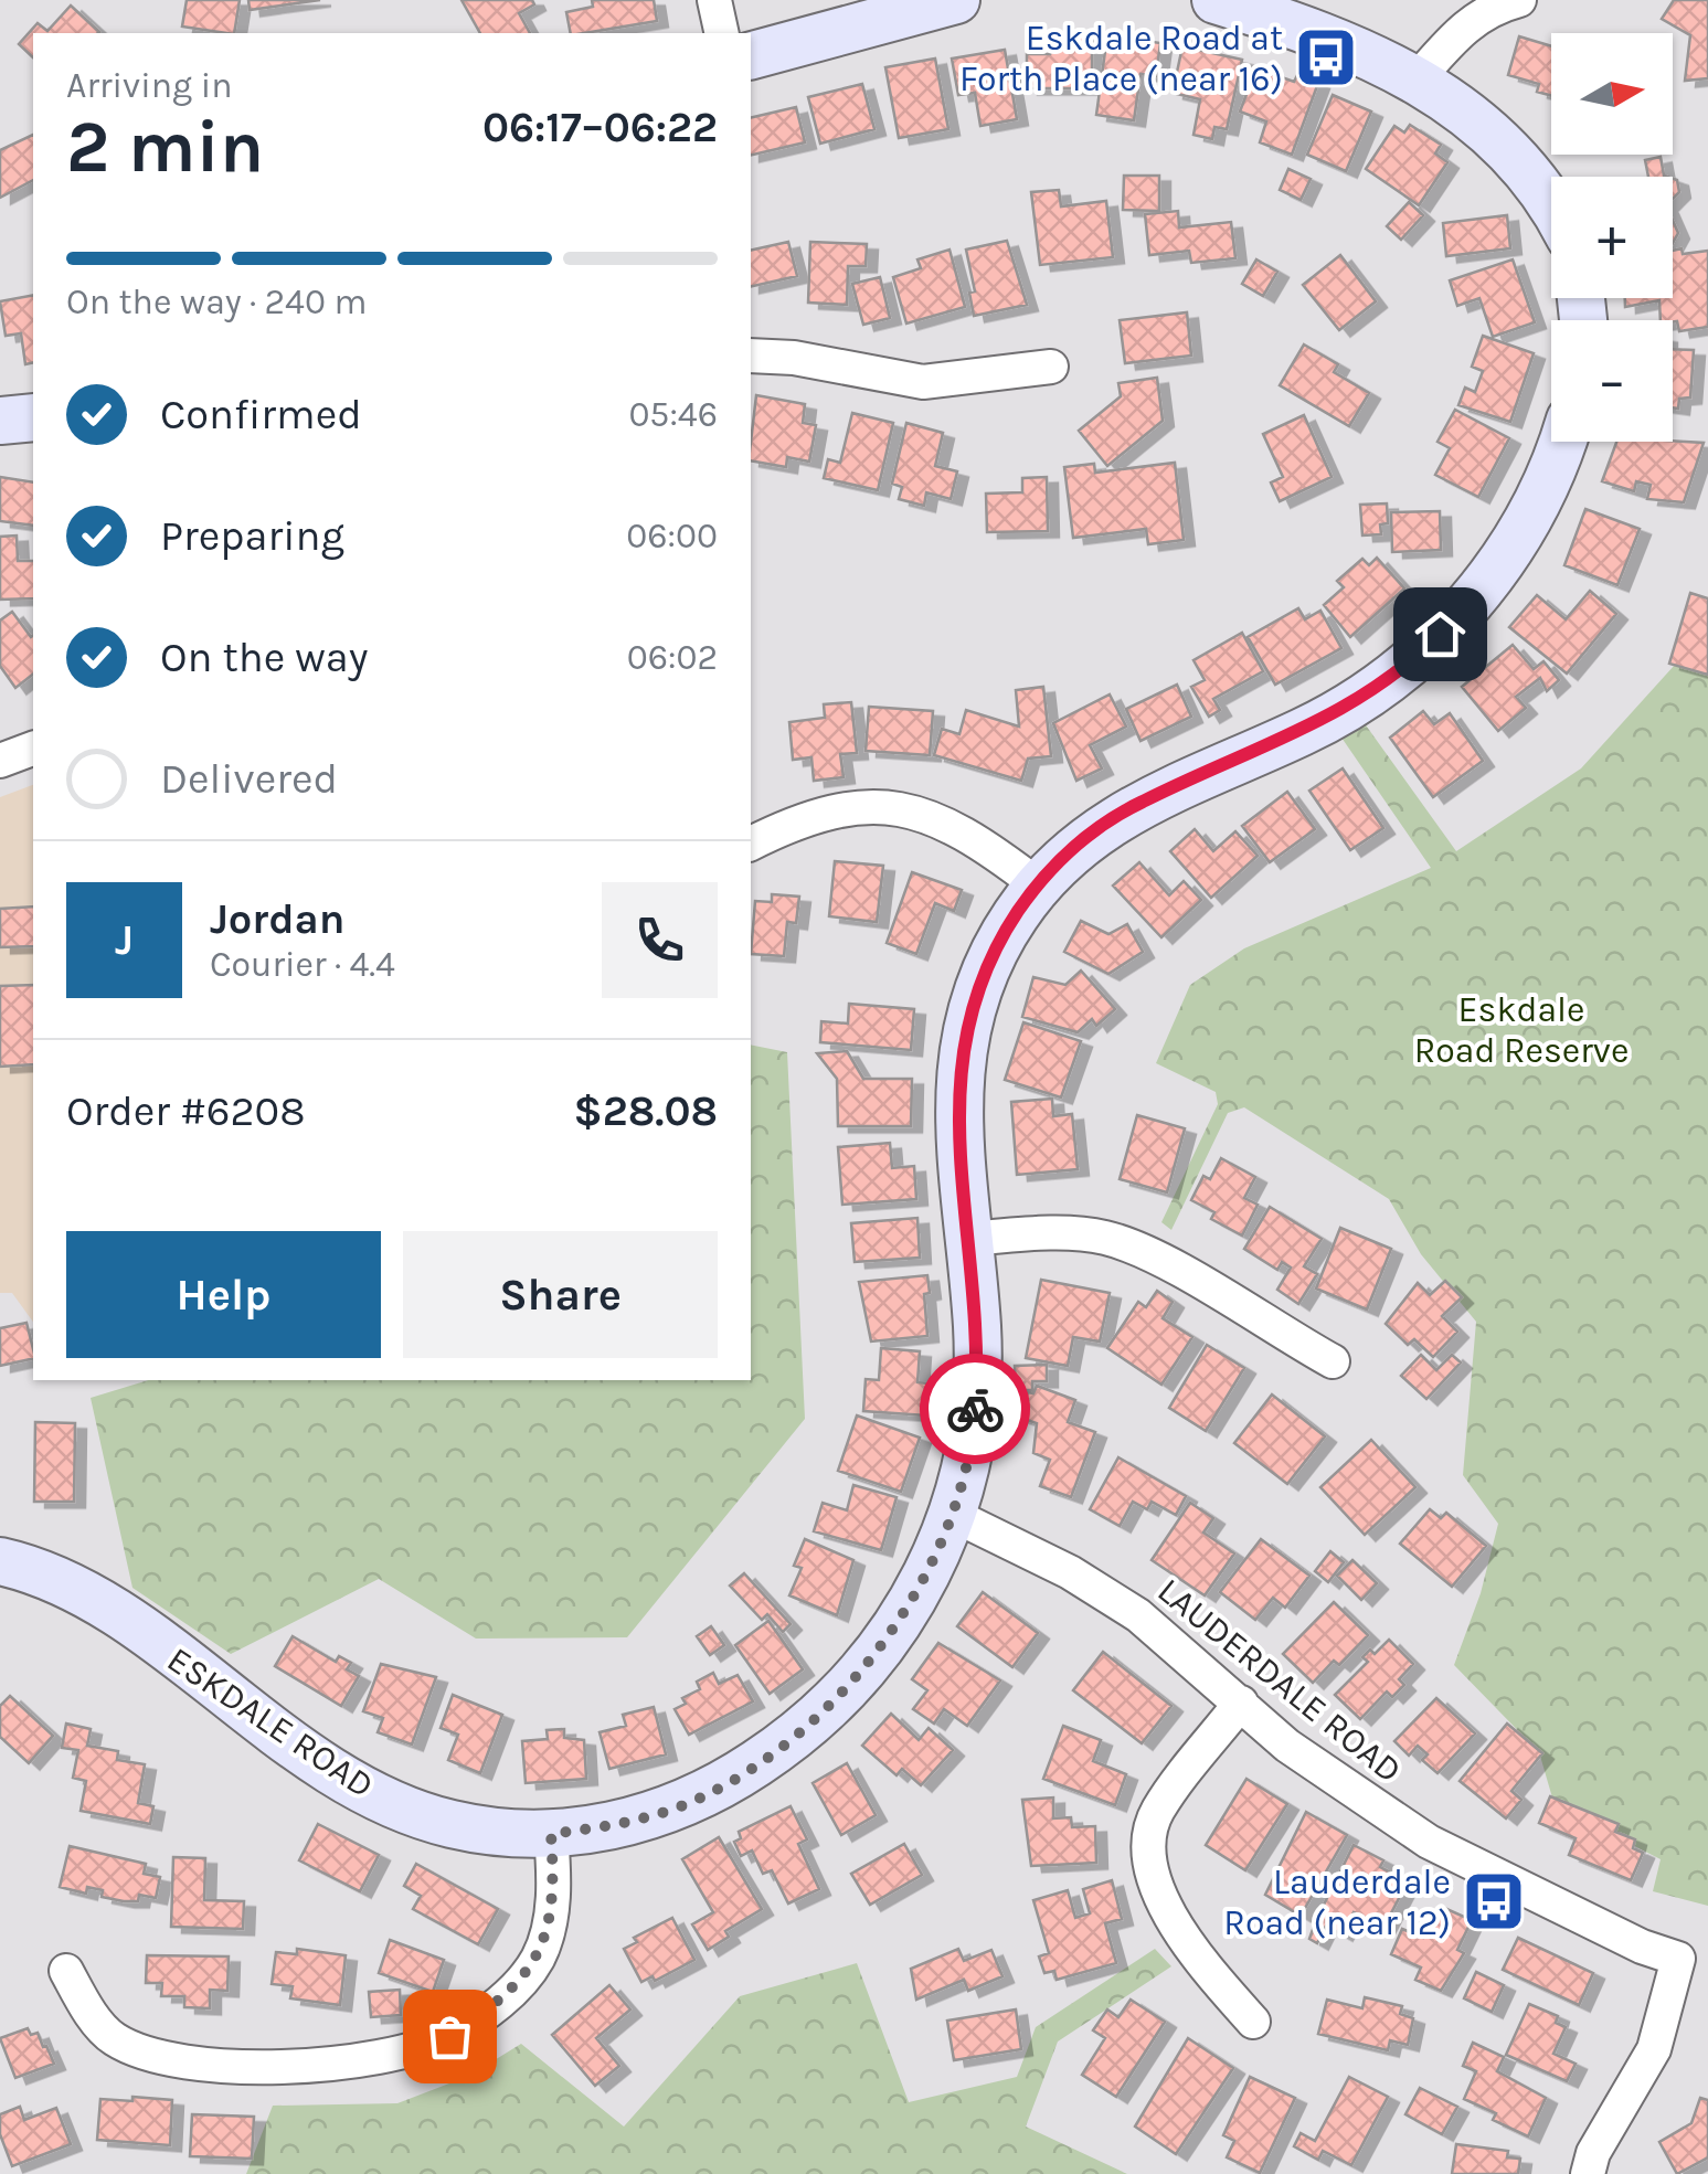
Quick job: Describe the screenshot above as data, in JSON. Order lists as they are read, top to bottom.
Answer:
{
  "streets": {
    "street": ["LAUDERDALE ROAD", "ESKDALE ROAD"]
  },
  "crossings": [
    ["LAUDERDALE ROAD", "ESKDALE ROAD"]
  ],
  "parks": ["Eskdale Road Reserve"],
  "places": {
    "bus stop": ["Eskdale Road at Forth Place (near 16)", "Lauderdale Road (near 12)"]
  },
  "north": "right",
  "page": {
    "map_buttons": ["+", "−"],
    "heading": ["2 min", "Arriving in", "06:17–06:22"],
    "panel": [
      "Jordan",
      "Courier · 4.4",
      "Order #6208",
      "$28.08"
    ],
    "bar": "On the way · 240 m",
    "list": [
      ["Confirmed", "05:46"],
      ["Preparing", "06:00"],
      ["On the way", "06:02"],
      "Delivered"
    ],
    "round": "J",
    "buttons": ["Help", "Share"]
  }
}
